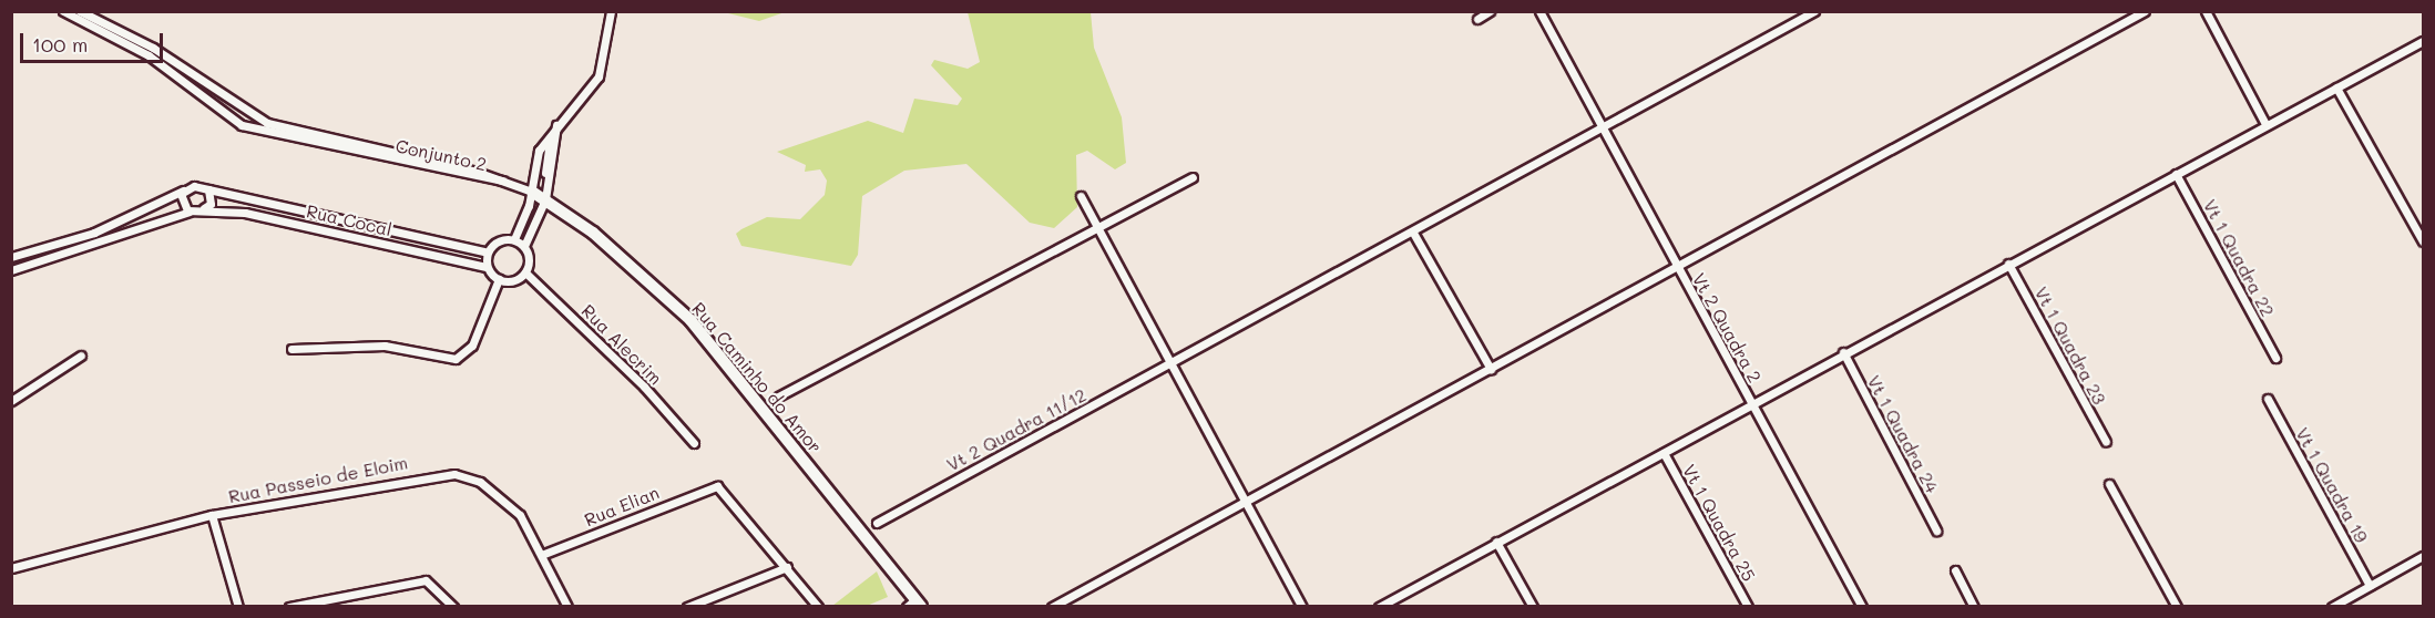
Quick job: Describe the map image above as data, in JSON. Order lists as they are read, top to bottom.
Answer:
{
  "streets": {
    "street": [
      "Conjunto 2",
      "Rua Cocal",
      "Vt 1 Quadra 22",
      "Vt 2 Quadra 2",
      "Rua Alecrim",
      "Vt 1 Quadra 23",
      "Rua Caminho do Amor",
      "Vt 2 Quadra 11/12",
      "Vt 1 Quadra 24",
      "Rua Passeio de Eloim",
      "Vt 1 Quadra 19",
      "Rua Elian",
      "Vt 1 Quadra 25"
    ]
  },
  "crossings": [
    ["Conjunto 2", "Rua Caminho do Amor"],
    ["Rua Cocal", "Rua Alecrim"],
    ["Vt 2 Quadra 2", "Vt 2 Quadra 11/12"],
    ["Rua Passeio de Eloim", "Rua Elian"]
  ],
  "scale_bar": "100 m"
}
